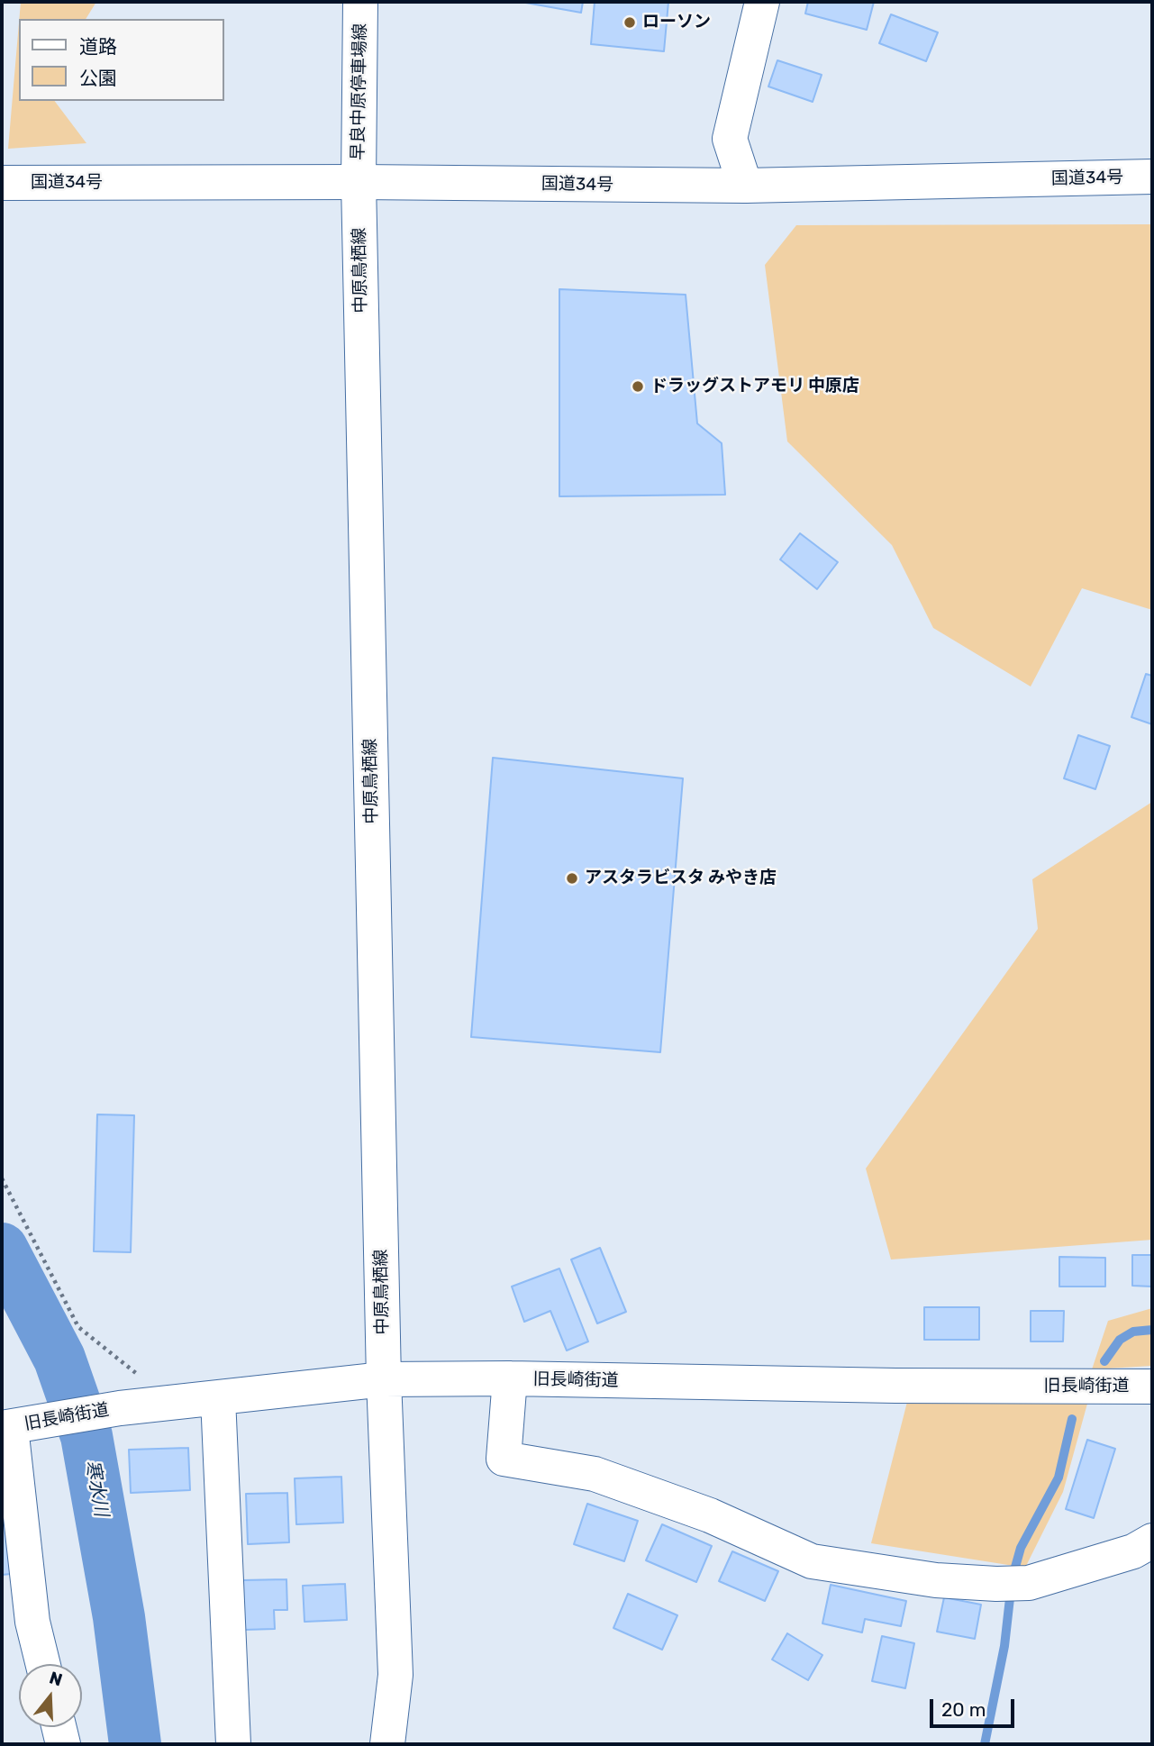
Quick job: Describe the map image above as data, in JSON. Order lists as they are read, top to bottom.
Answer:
{
  "streets": {
    "main road": [
      "早良中原停車場線",
      "国道34号",
      "中原鳥栖線",
      "旧長崎街道"
    ]
  },
  "crossings": [
    ["早良中原停車場線", "国道34号"],
    ["早良中原停車場線", "中原鳥栖線"],
    ["国道34号", "中原鳥栖線"],
    ["中原鳥栖線", "旧長崎街道"]
  ],
  "water": ["寒水川"],
  "places": ["ローソン", "ドラッグストアモリ 中原店", "アスタラビスタ みやき店"],
  "legend": ["道路", "公園"],
  "scale_bar": "20 m",
  "north": "top"
}
